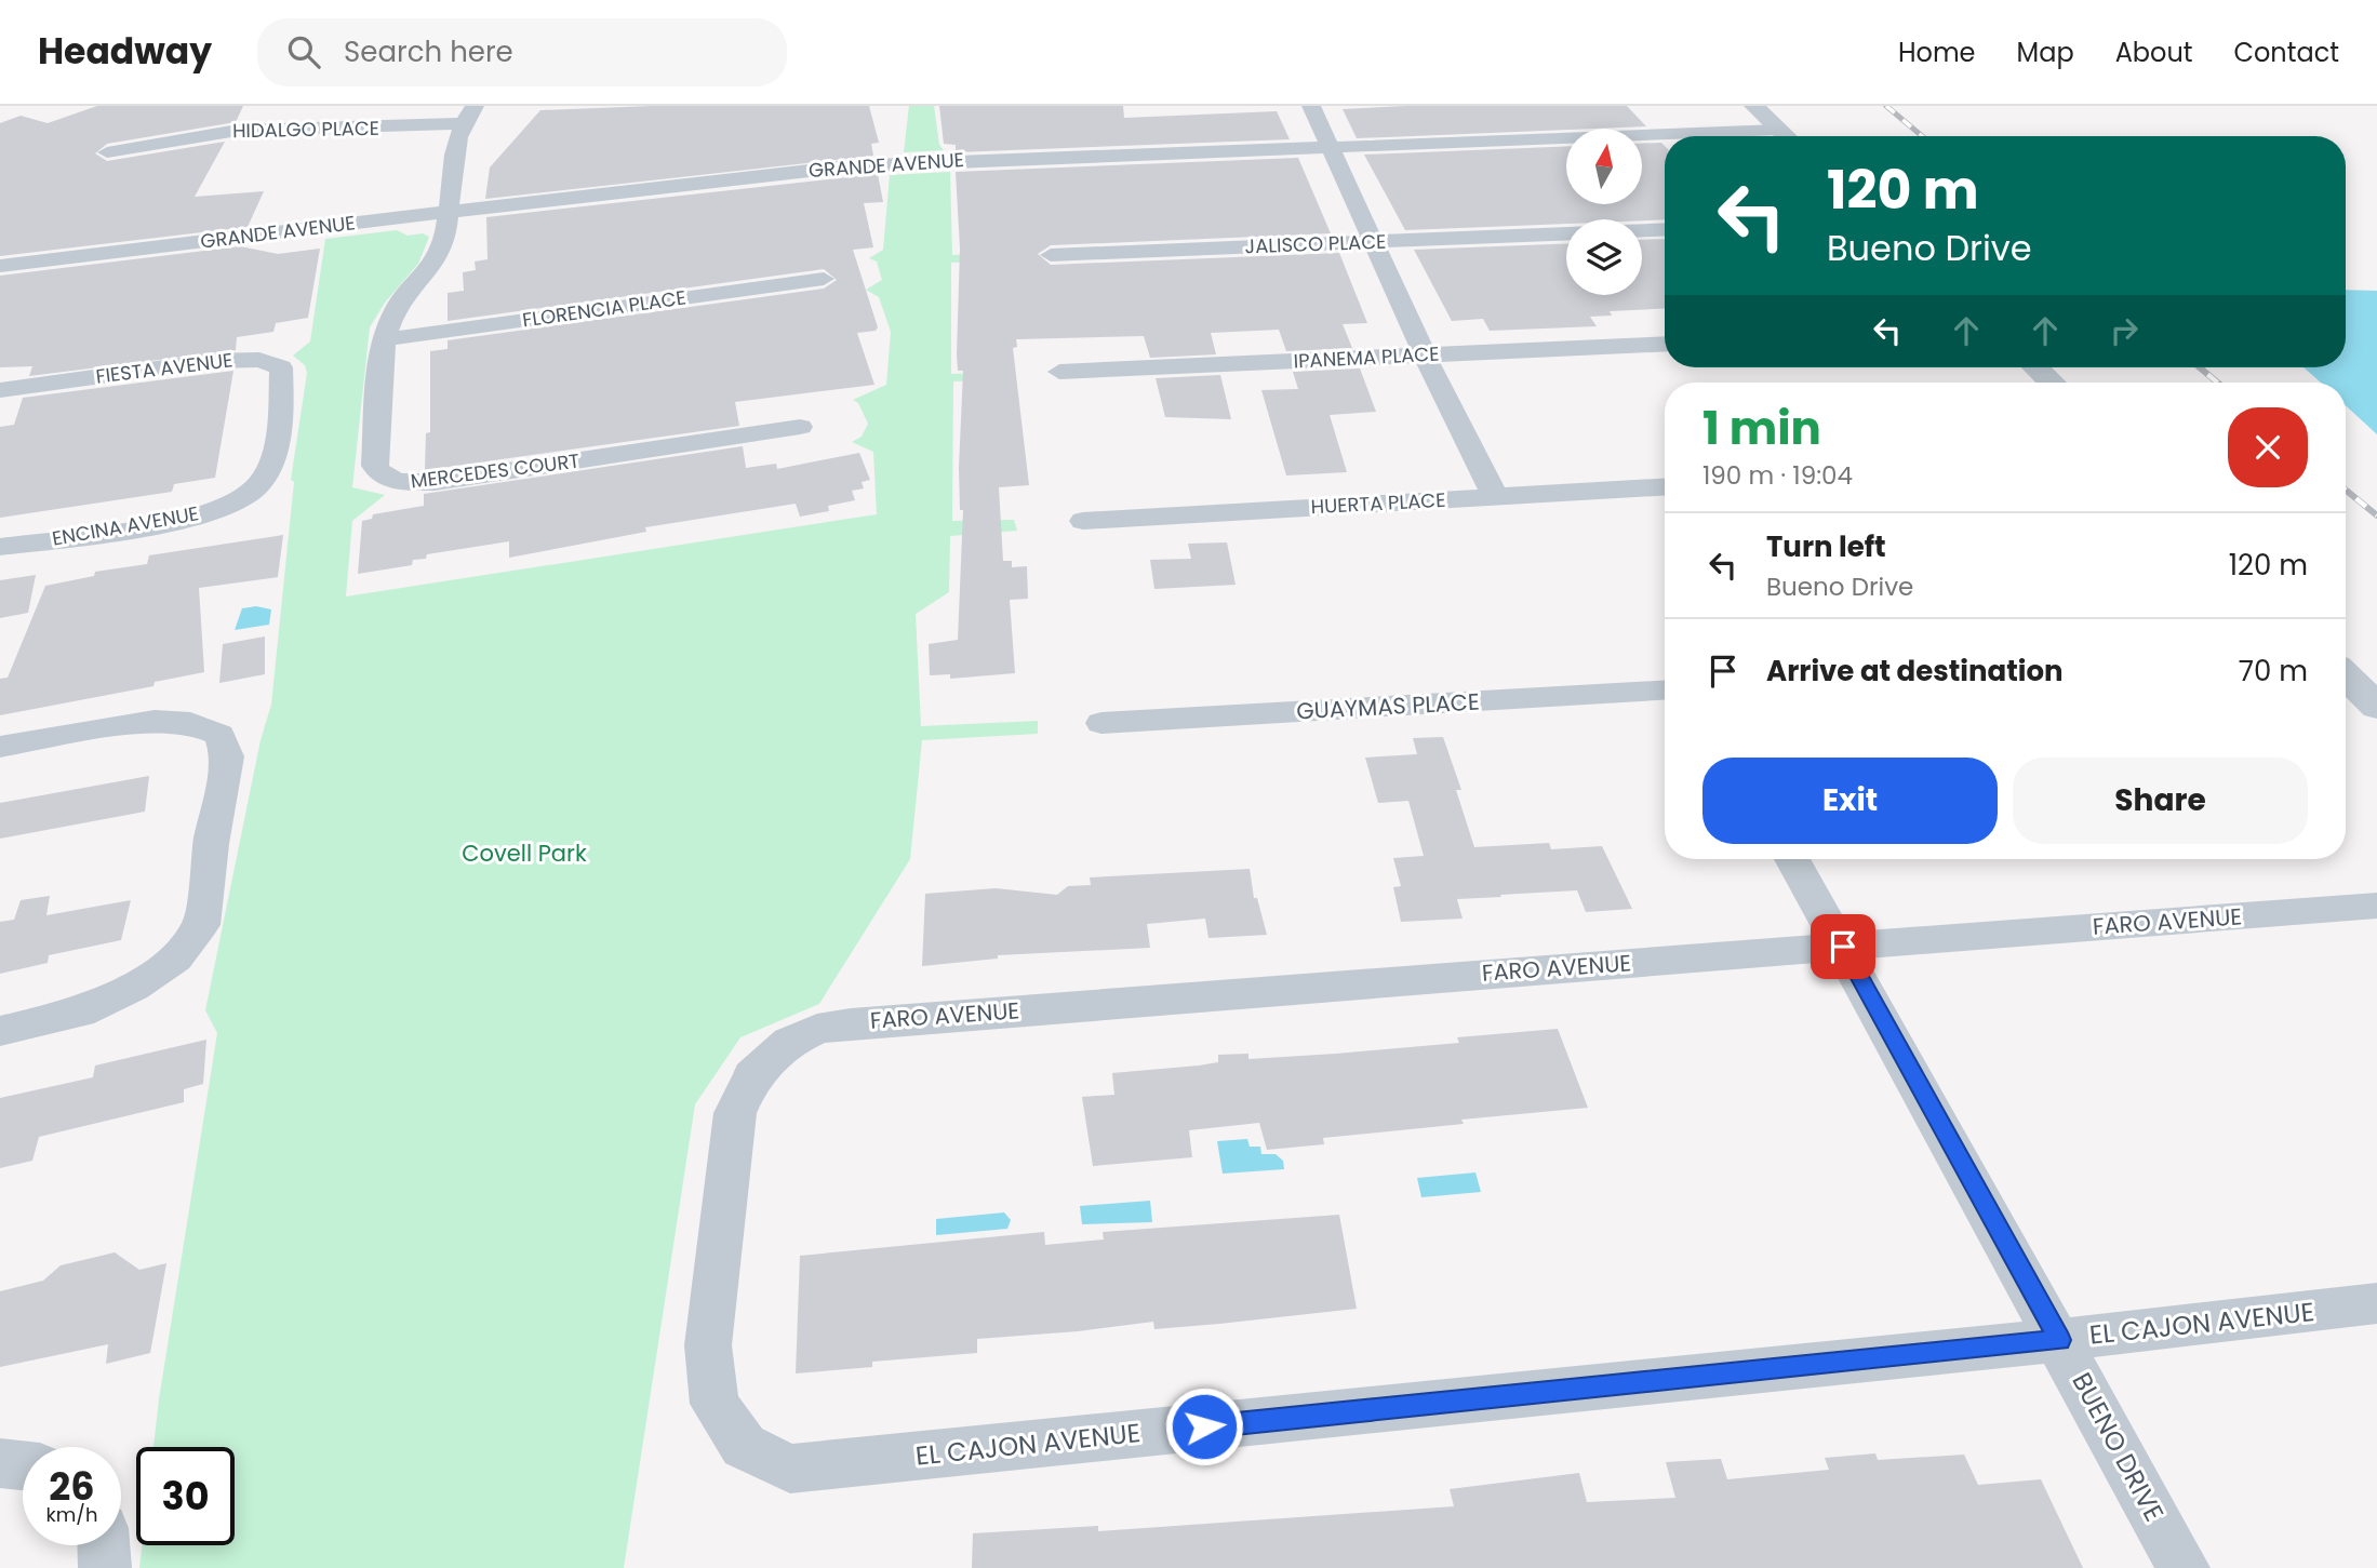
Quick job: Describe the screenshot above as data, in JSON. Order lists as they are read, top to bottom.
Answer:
{
  "streets": {
    "street": [
      "HIDALGO PLACE",
      "GRANDE AVENUE",
      "JALISCO PLACE",
      "FLORENCIA PLACE",
      "IPANEMA PLACE",
      "FIESTA AVENUE",
      "MERCEDES COURT",
      "HUERTA PLACE",
      "ENCINA AVENUE",
      "GUAYMAS PLACE",
      "FARO AVENUE",
      "EL CAJON AVENUE",
      "BUENO DRIVE"
    ]
  },
  "crossings": [
    ["HIDALGO PLACE", "MERCEDES COURT"],
    ["GRANDE AVENUE", "MERCEDES COURT"],
    ["FLORENCIA PLACE", "MERCEDES COURT"],
    ["FIESTA AVENUE", "ENCINA AVENUE"],
    ["FARO AVENUE", "EL CAJON AVENUE"],
    ["FARO AVENUE", "BUENO DRIVE"],
    ["EL CAJON AVENUE", "BUENO DRIVE"]
  ],
  "parks": ["Covell Park"],
  "north": "top",
  "page": {
    "header": "Headway",
    "search": "Search here",
    "nav": [
      "Home",
      "Map",
      "About",
      "Contact"
    ],
    "turn": ["120 m", "Bueno Drive"],
    "heading": ["1 min", "190 m · 19:04"],
    "list": [
      {
        "name": "Turn left",
        "note": "Bueno Drive",
        "value": "120 m"
      },
      {
        "name": "Arrive at destination",
        "value": "70 m"
      }
    ],
    "buttons": ["Exit", "Share"],
    "speed": "26 km/h",
    "limit": "30"
  }
}
